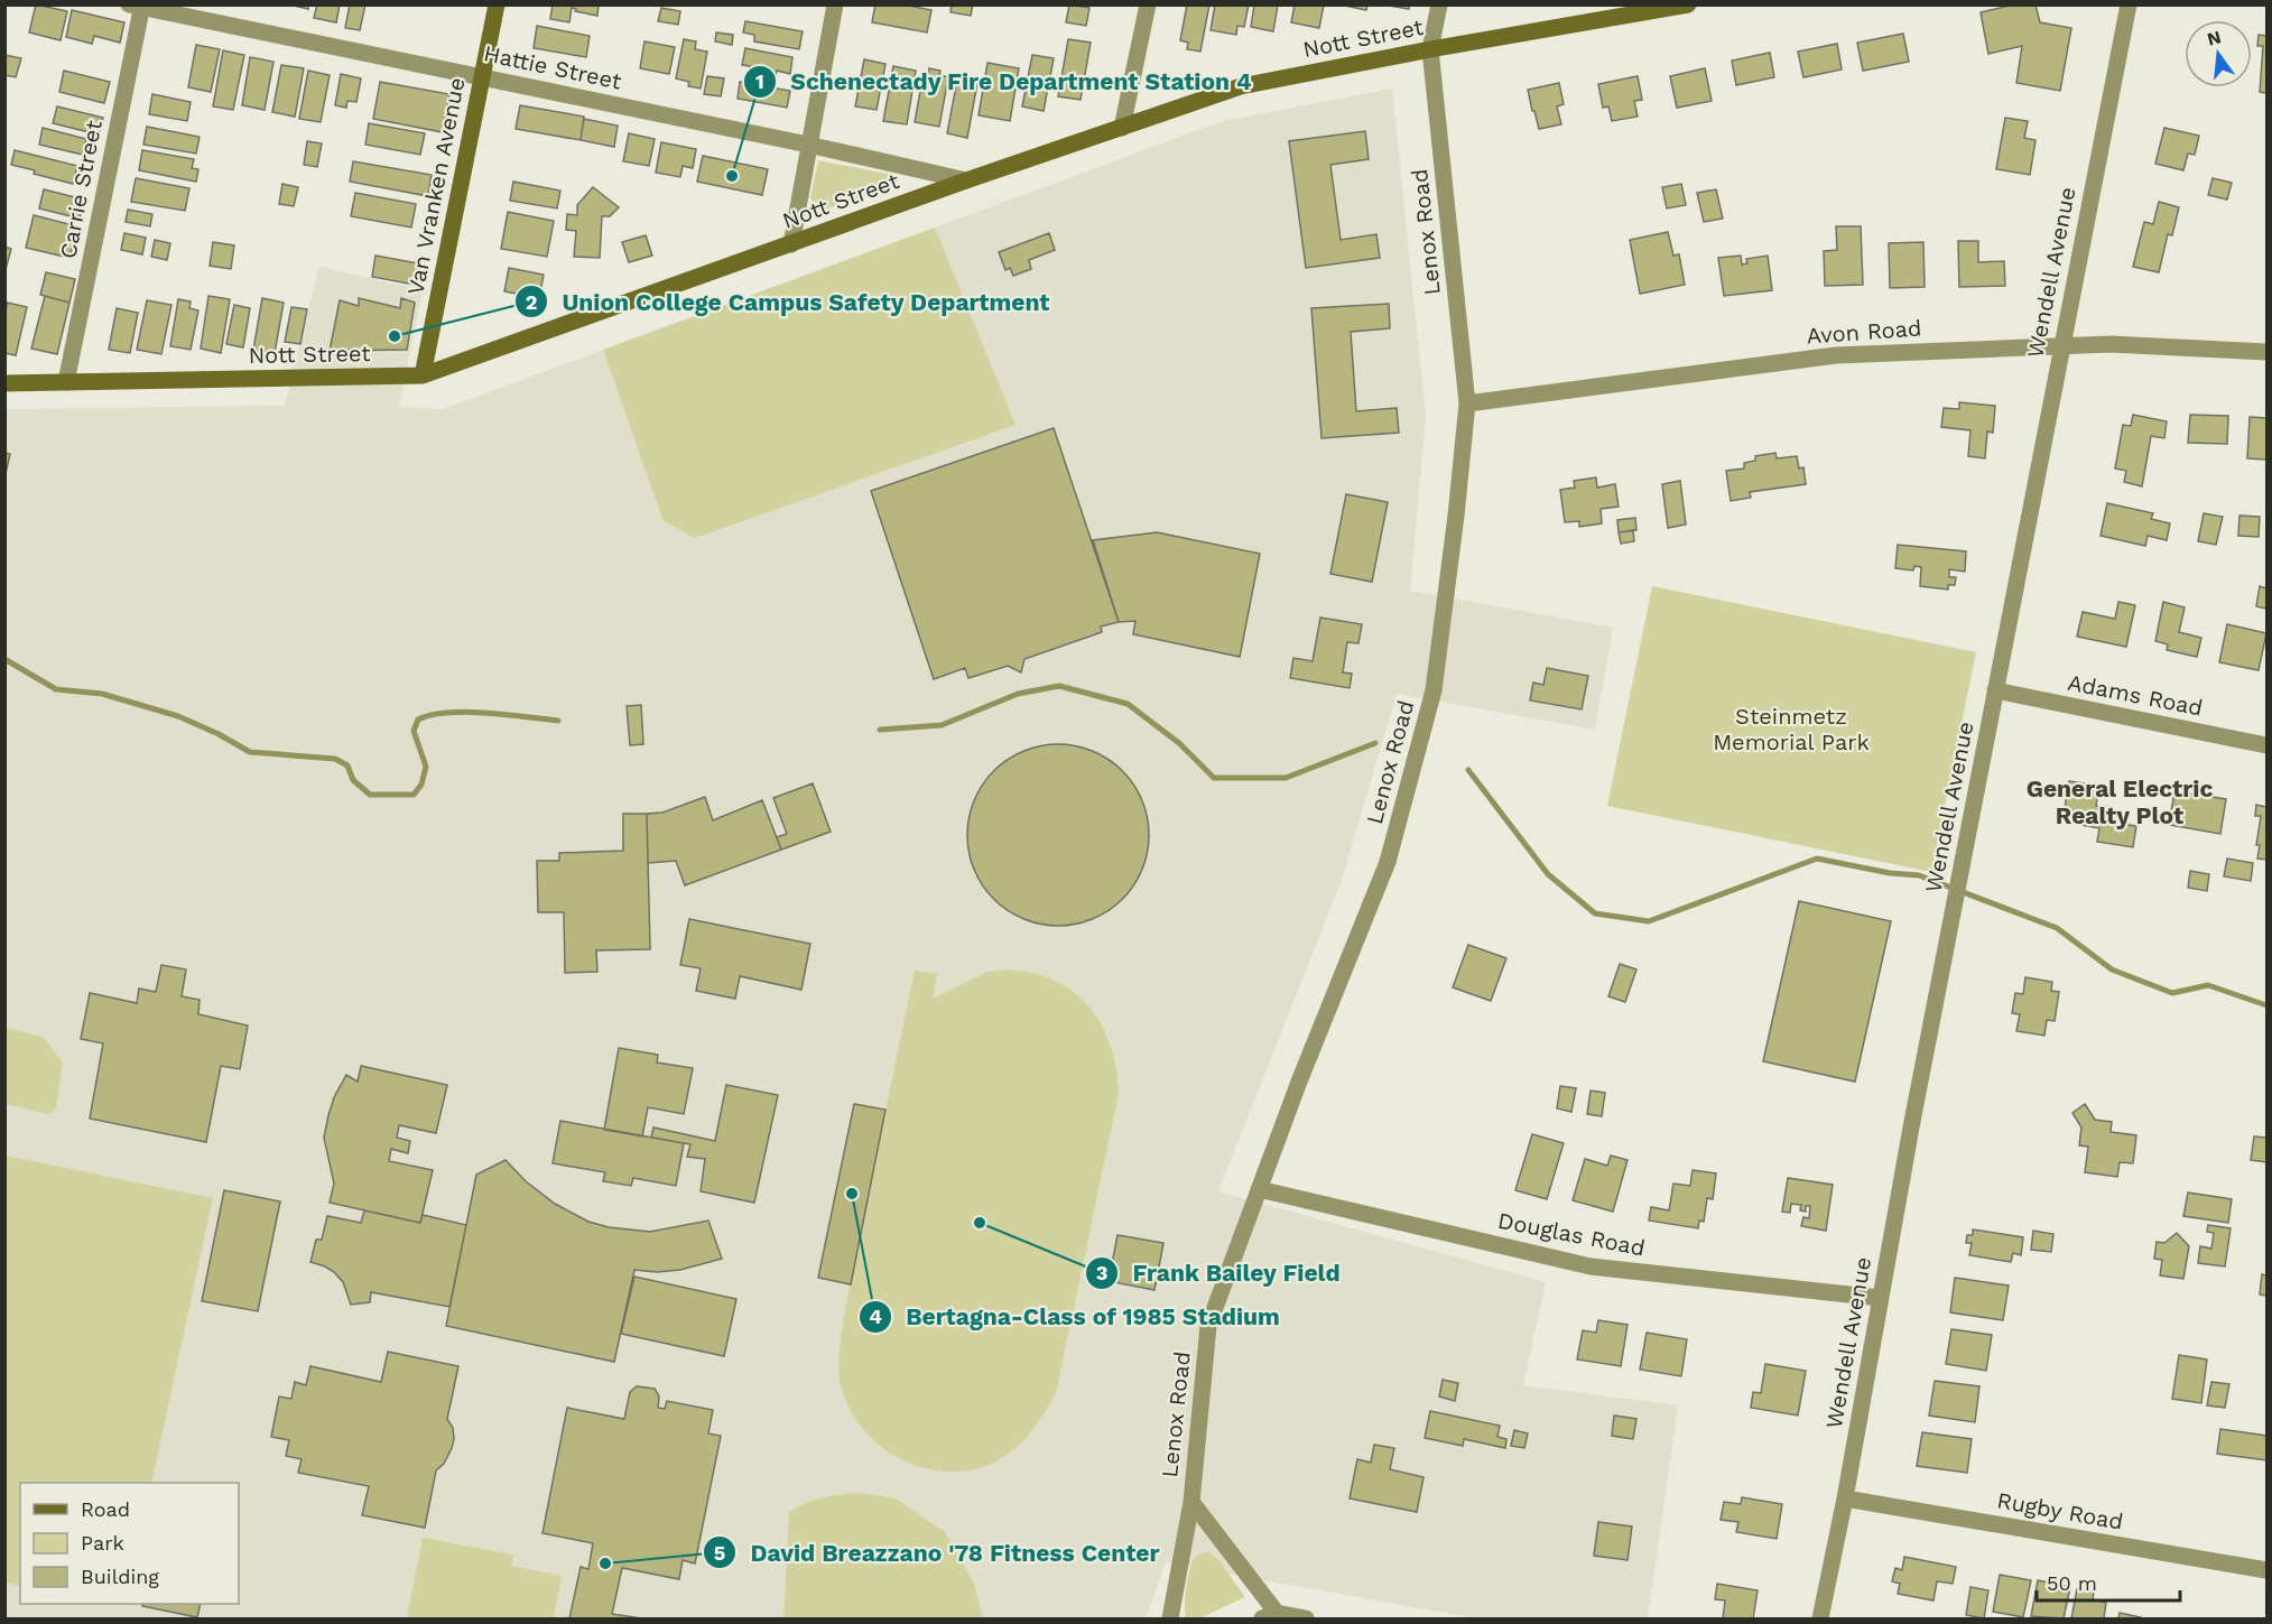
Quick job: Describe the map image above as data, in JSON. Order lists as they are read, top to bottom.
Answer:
{
  "streets": {
    "main road": ["Nott Street", "Van Vranken Avenue"],
    "street": [
      "Hattie Street",
      "Carrie Street",
      "Lenox Road",
      "Wendell Avenue",
      "Avon Road",
      "Adams Road",
      "Douglas Road",
      "Rugby Road"
    ]
  },
  "crossings": [
    ["Nott Street", "Hattie Street"],
    ["Nott Street", "Van Vranken Avenue"],
    ["Nott Street", "Carrie Street"],
    ["Nott Street", "Lenox Road"],
    ["Hattie Street", "Van Vranken Avenue"],
    ["Hattie Street", "Carrie Street"],
    ["Lenox Road", "Avon Road"],
    ["Lenox Road", "Douglas Road"],
    ["Wendell Avenue", "Avon Road"],
    ["Wendell Avenue", "Adams Road"],
    ["Wendell Avenue", "Douglas Road"],
    ["Wendell Avenue", "Rugby Road"]
  ],
  "districts": ["General Electric Realty Plot"],
  "parks": ["Steinmetz Memorial Park"],
  "places": [
    "Schenectady Fire Department Station 4",
    "Union College Campus Safety Department",
    "Bertagna-Class of 1985 Stadium",
    "Frank Bailey Field",
    "David Breazzano '78 Fitness Center"
  ],
  "legend": ["Road", "Park", "Building"],
  "scale_bar": "50 m",
  "north": "top"
}
